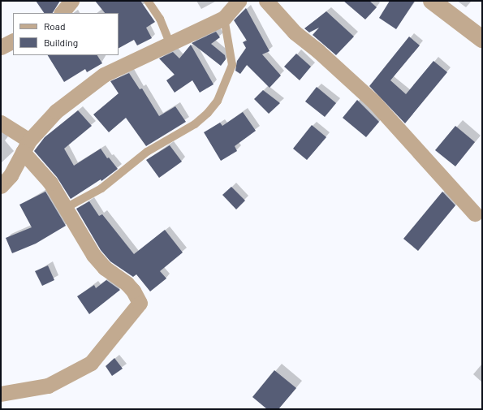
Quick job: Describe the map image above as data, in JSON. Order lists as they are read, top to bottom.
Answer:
{
  "legend": ["Road", "Building"]
}
